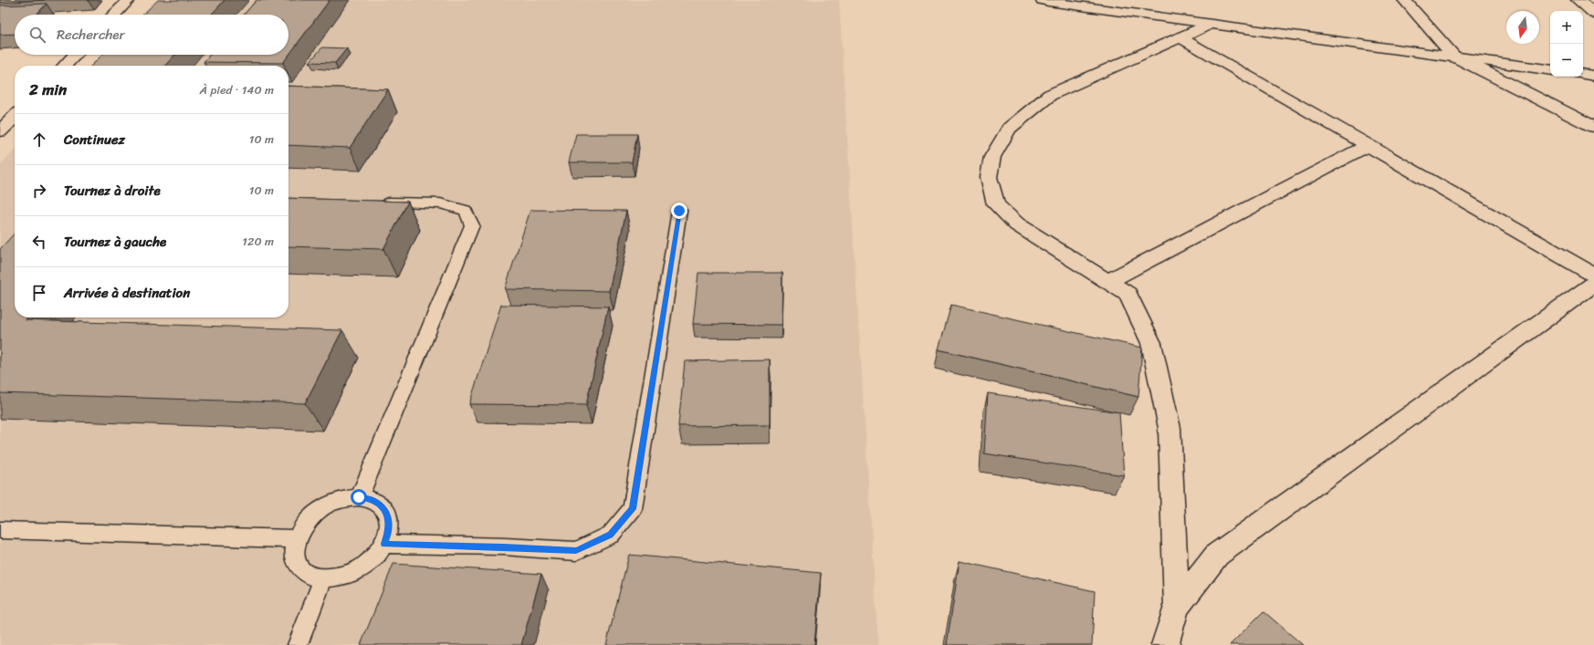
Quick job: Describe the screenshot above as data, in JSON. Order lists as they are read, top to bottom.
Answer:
{
  "north": "bottom",
  "page": {
    "map_buttons": ["+", "−"],
    "search": "Rechercher",
    "heading": ["2 min", "À pied · 140 m"],
    "list": [
      ["Continuez", "10 m"],
      ["Tournez à droite", "10 m"],
      ["Tournez à gauche", "120 m"],
      "Arrivée à destination"
    ]
  }
}
